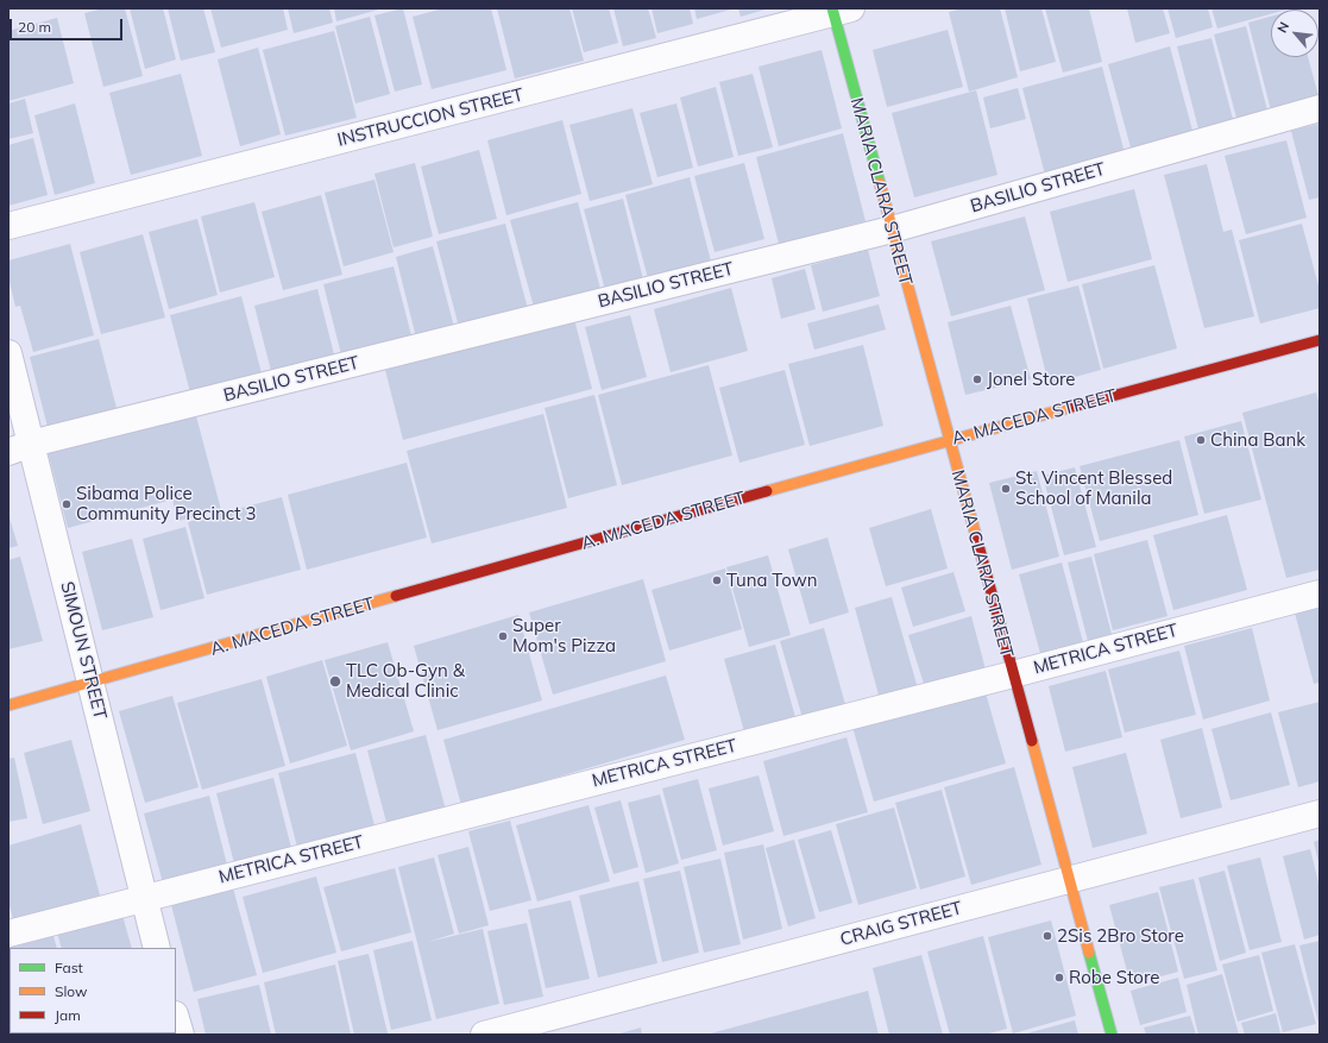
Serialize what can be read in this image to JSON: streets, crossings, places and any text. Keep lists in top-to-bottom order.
{
  "streets": {
    "main road": ["MARIA CLARA STREET", "A. MACEDA STREET"],
    "street": [
      "INSTRUCCION STREET",
      "BASILIO STREET",
      "METRICA STREET",
      "SIMOUN STREET",
      "CRAIG STREET"
    ]
  },
  "crossings": [
    ["INSTRUCCION STREET", "MARIA CLARA STREET"],
    ["BASILIO STREET", "MARIA CLARA STREET"],
    ["BASILIO STREET", "SIMOUN STREET"],
    ["MARIA CLARA STREET", "A. MACEDA STREET"],
    ["MARIA CLARA STREET", "METRICA STREET"],
    ["MARIA CLARA STREET", "CRAIG STREET"],
    ["A. MACEDA STREET", "SIMOUN STREET"],
    ["METRICA STREET", "SIMOUN STREET"]
  ],
  "places": [
    "Jonel Store",
    "China Bank",
    "St. Vincent Blessed School of Manila",
    "Sibama Police Community Precinct 3",
    "Tuna Town",
    "Super Mom's Pizza",
    "TLC Ob-Gyn & Medical Clinic",
    "2Sis 2Bro Store",
    "Robe Store"
  ],
  "legend": ["Fast", "Slow", "Jam"],
  "scale_bar": "20 m",
  "north": "top left"
}
